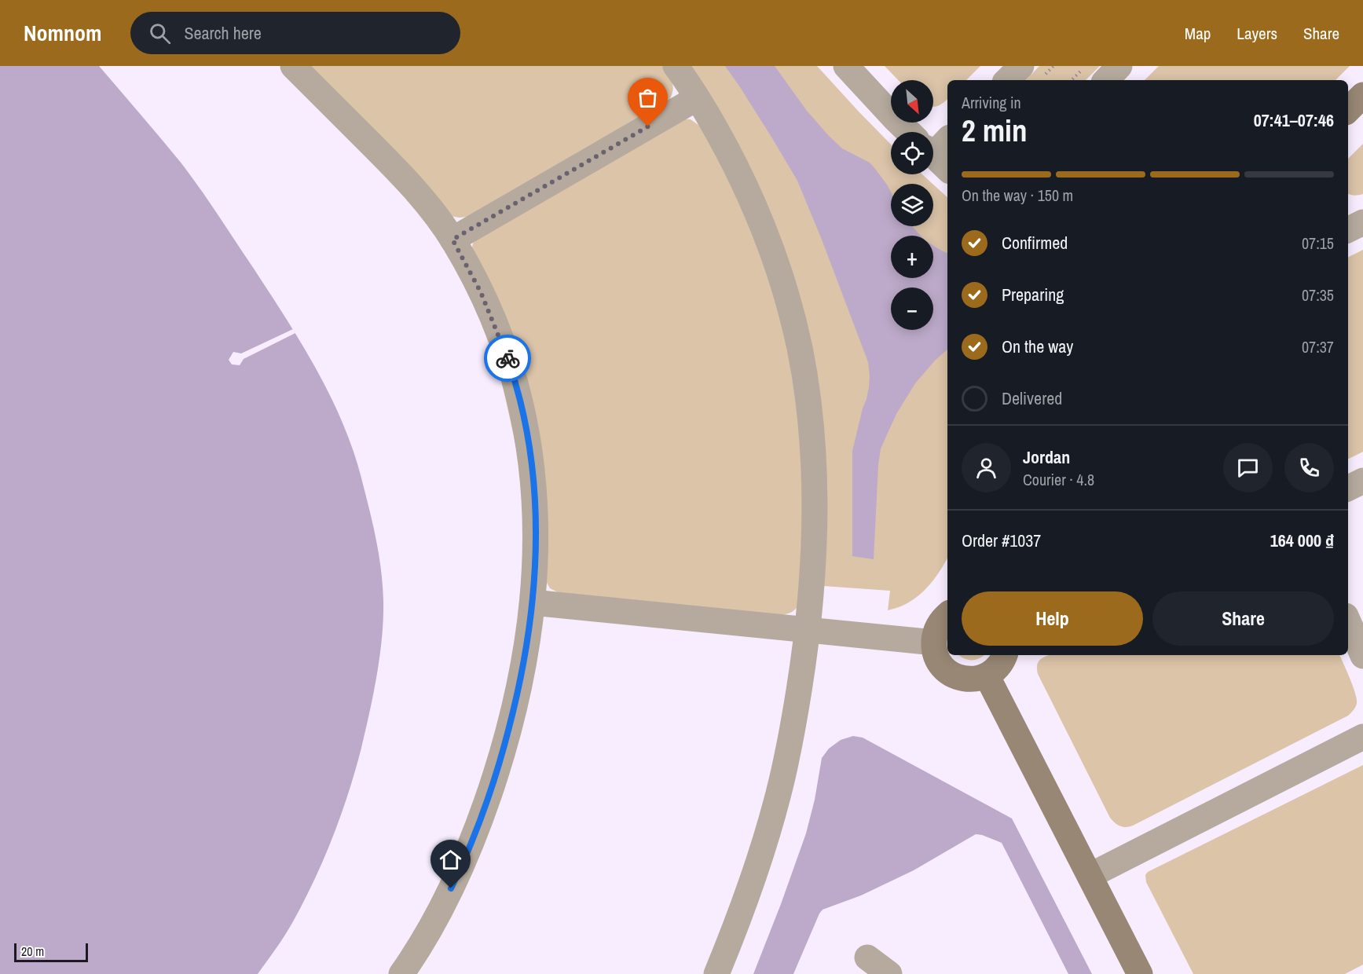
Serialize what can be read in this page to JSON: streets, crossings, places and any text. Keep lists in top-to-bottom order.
{
  "scale_bar": "20 m",
  "north": "bottom right",
  "page": {
    "header": "Nomnom",
    "search": "Search here",
    "nav": ["Map", "Layers", "Share"],
    "map_buttons": ["+", "−"],
    "heading": ["2 min", "Arriving in", "07:41–07:46"],
    "panel": [
      "Jordan",
      "Courier · 4.8",
      "Order #1037",
      "164 000 ₫"
    ],
    "bar": "On the way · 150 m",
    "list": [
      ["Confirmed", "07:15"],
      ["Preparing", "07:35"],
      ["On the way", "07:37"],
      "Delivered"
    ],
    "buttons": ["Help", "Share"],
    "scale": "20 m"
  }
}
